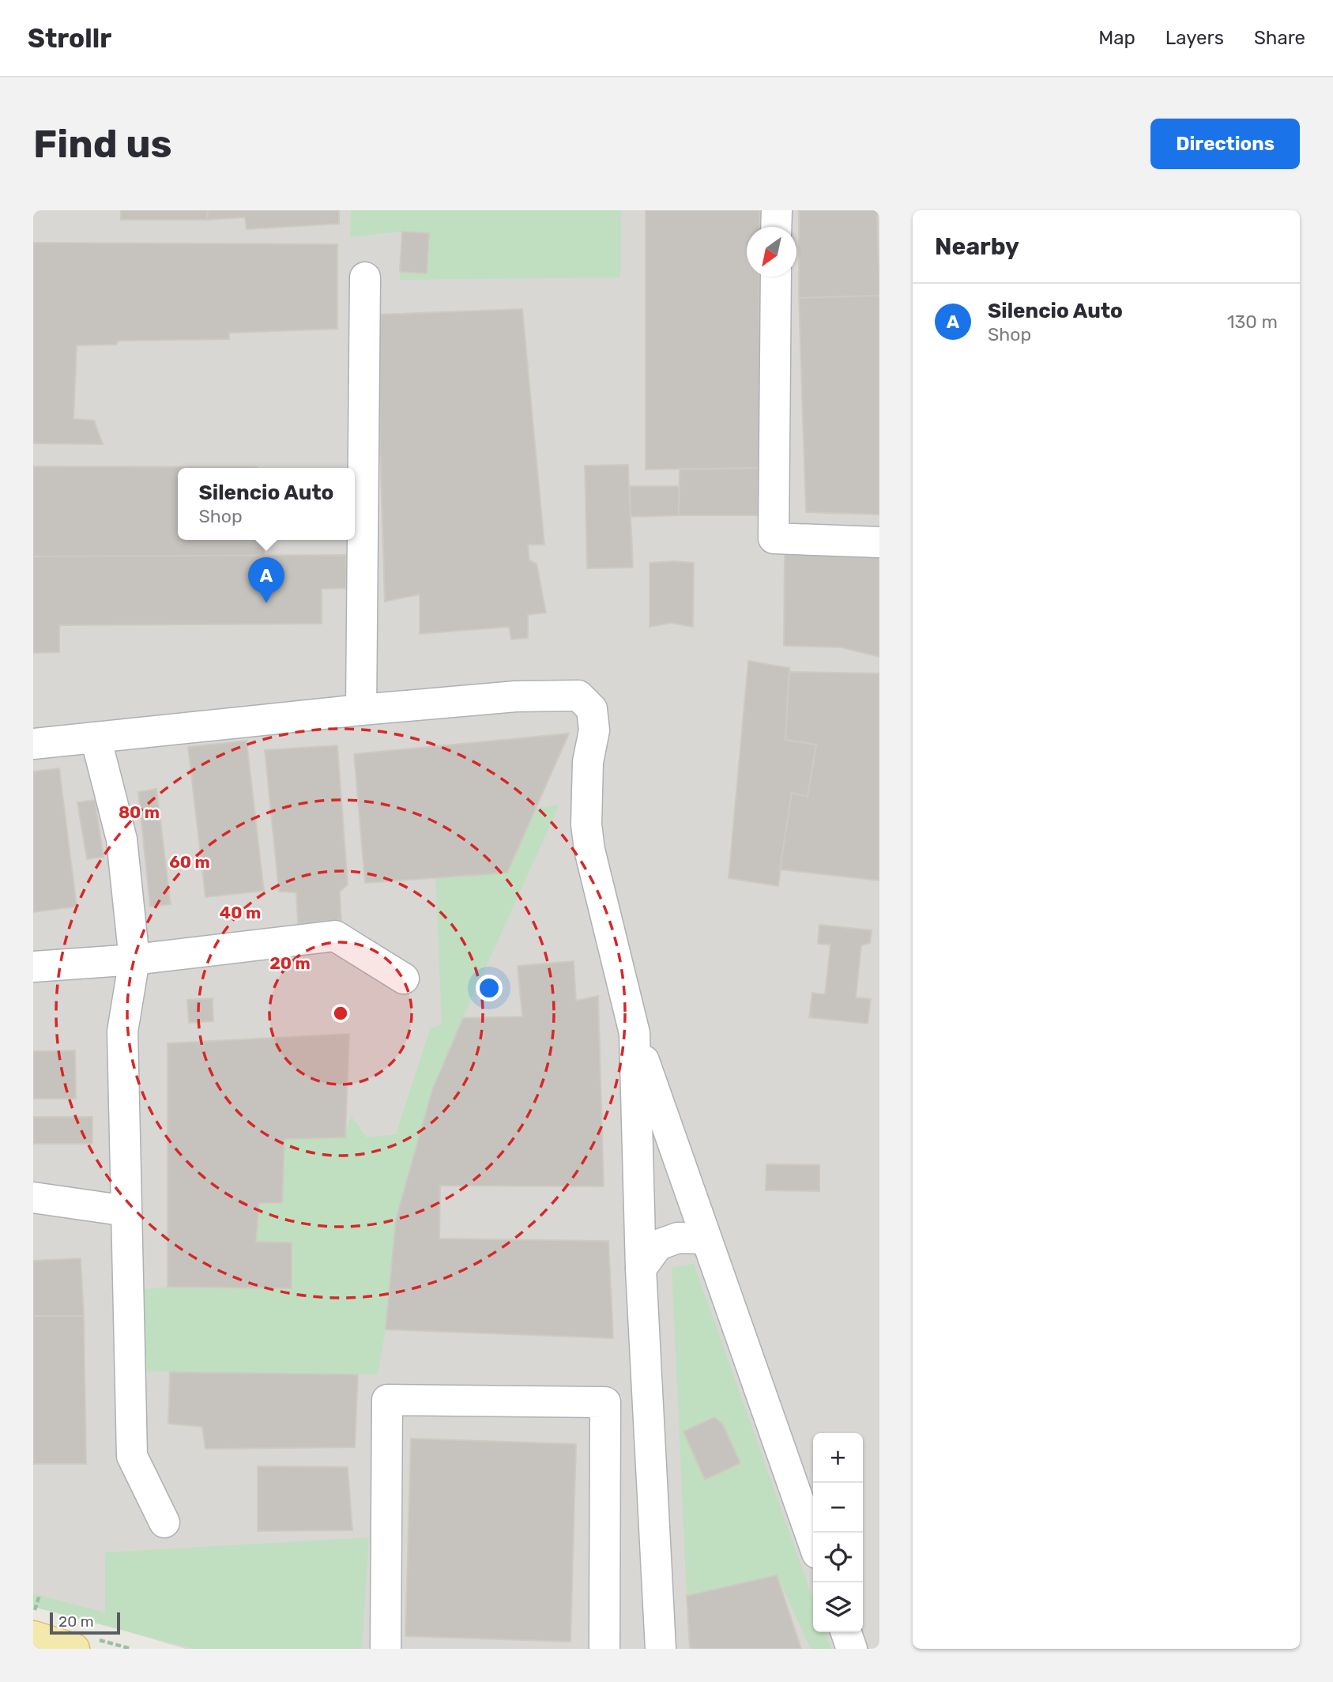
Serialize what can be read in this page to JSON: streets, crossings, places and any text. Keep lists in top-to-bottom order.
{
  "scale_bar": "20 m",
  "north": "bottom left",
  "page": {
    "header": "Strollr",
    "nav": ["Map", "Layers", "Share"],
    "buttons": "Directions",
    "title": "Find us",
    "heading": "Nearby",
    "list": [
      {
        "mark": "A",
        "name": "Silencio Auto",
        "note": "Shop",
        "value": "130 m"
      }
    ],
    "popup": ["Silencio Auto", "Shop"],
    "pins": "A",
    "map_buttons": ["+", "−"],
    "scale": "20 m"
  },
  "rings": [
    "80 m",
    "60 m",
    "40 m",
    "20 m"
  ]
}
